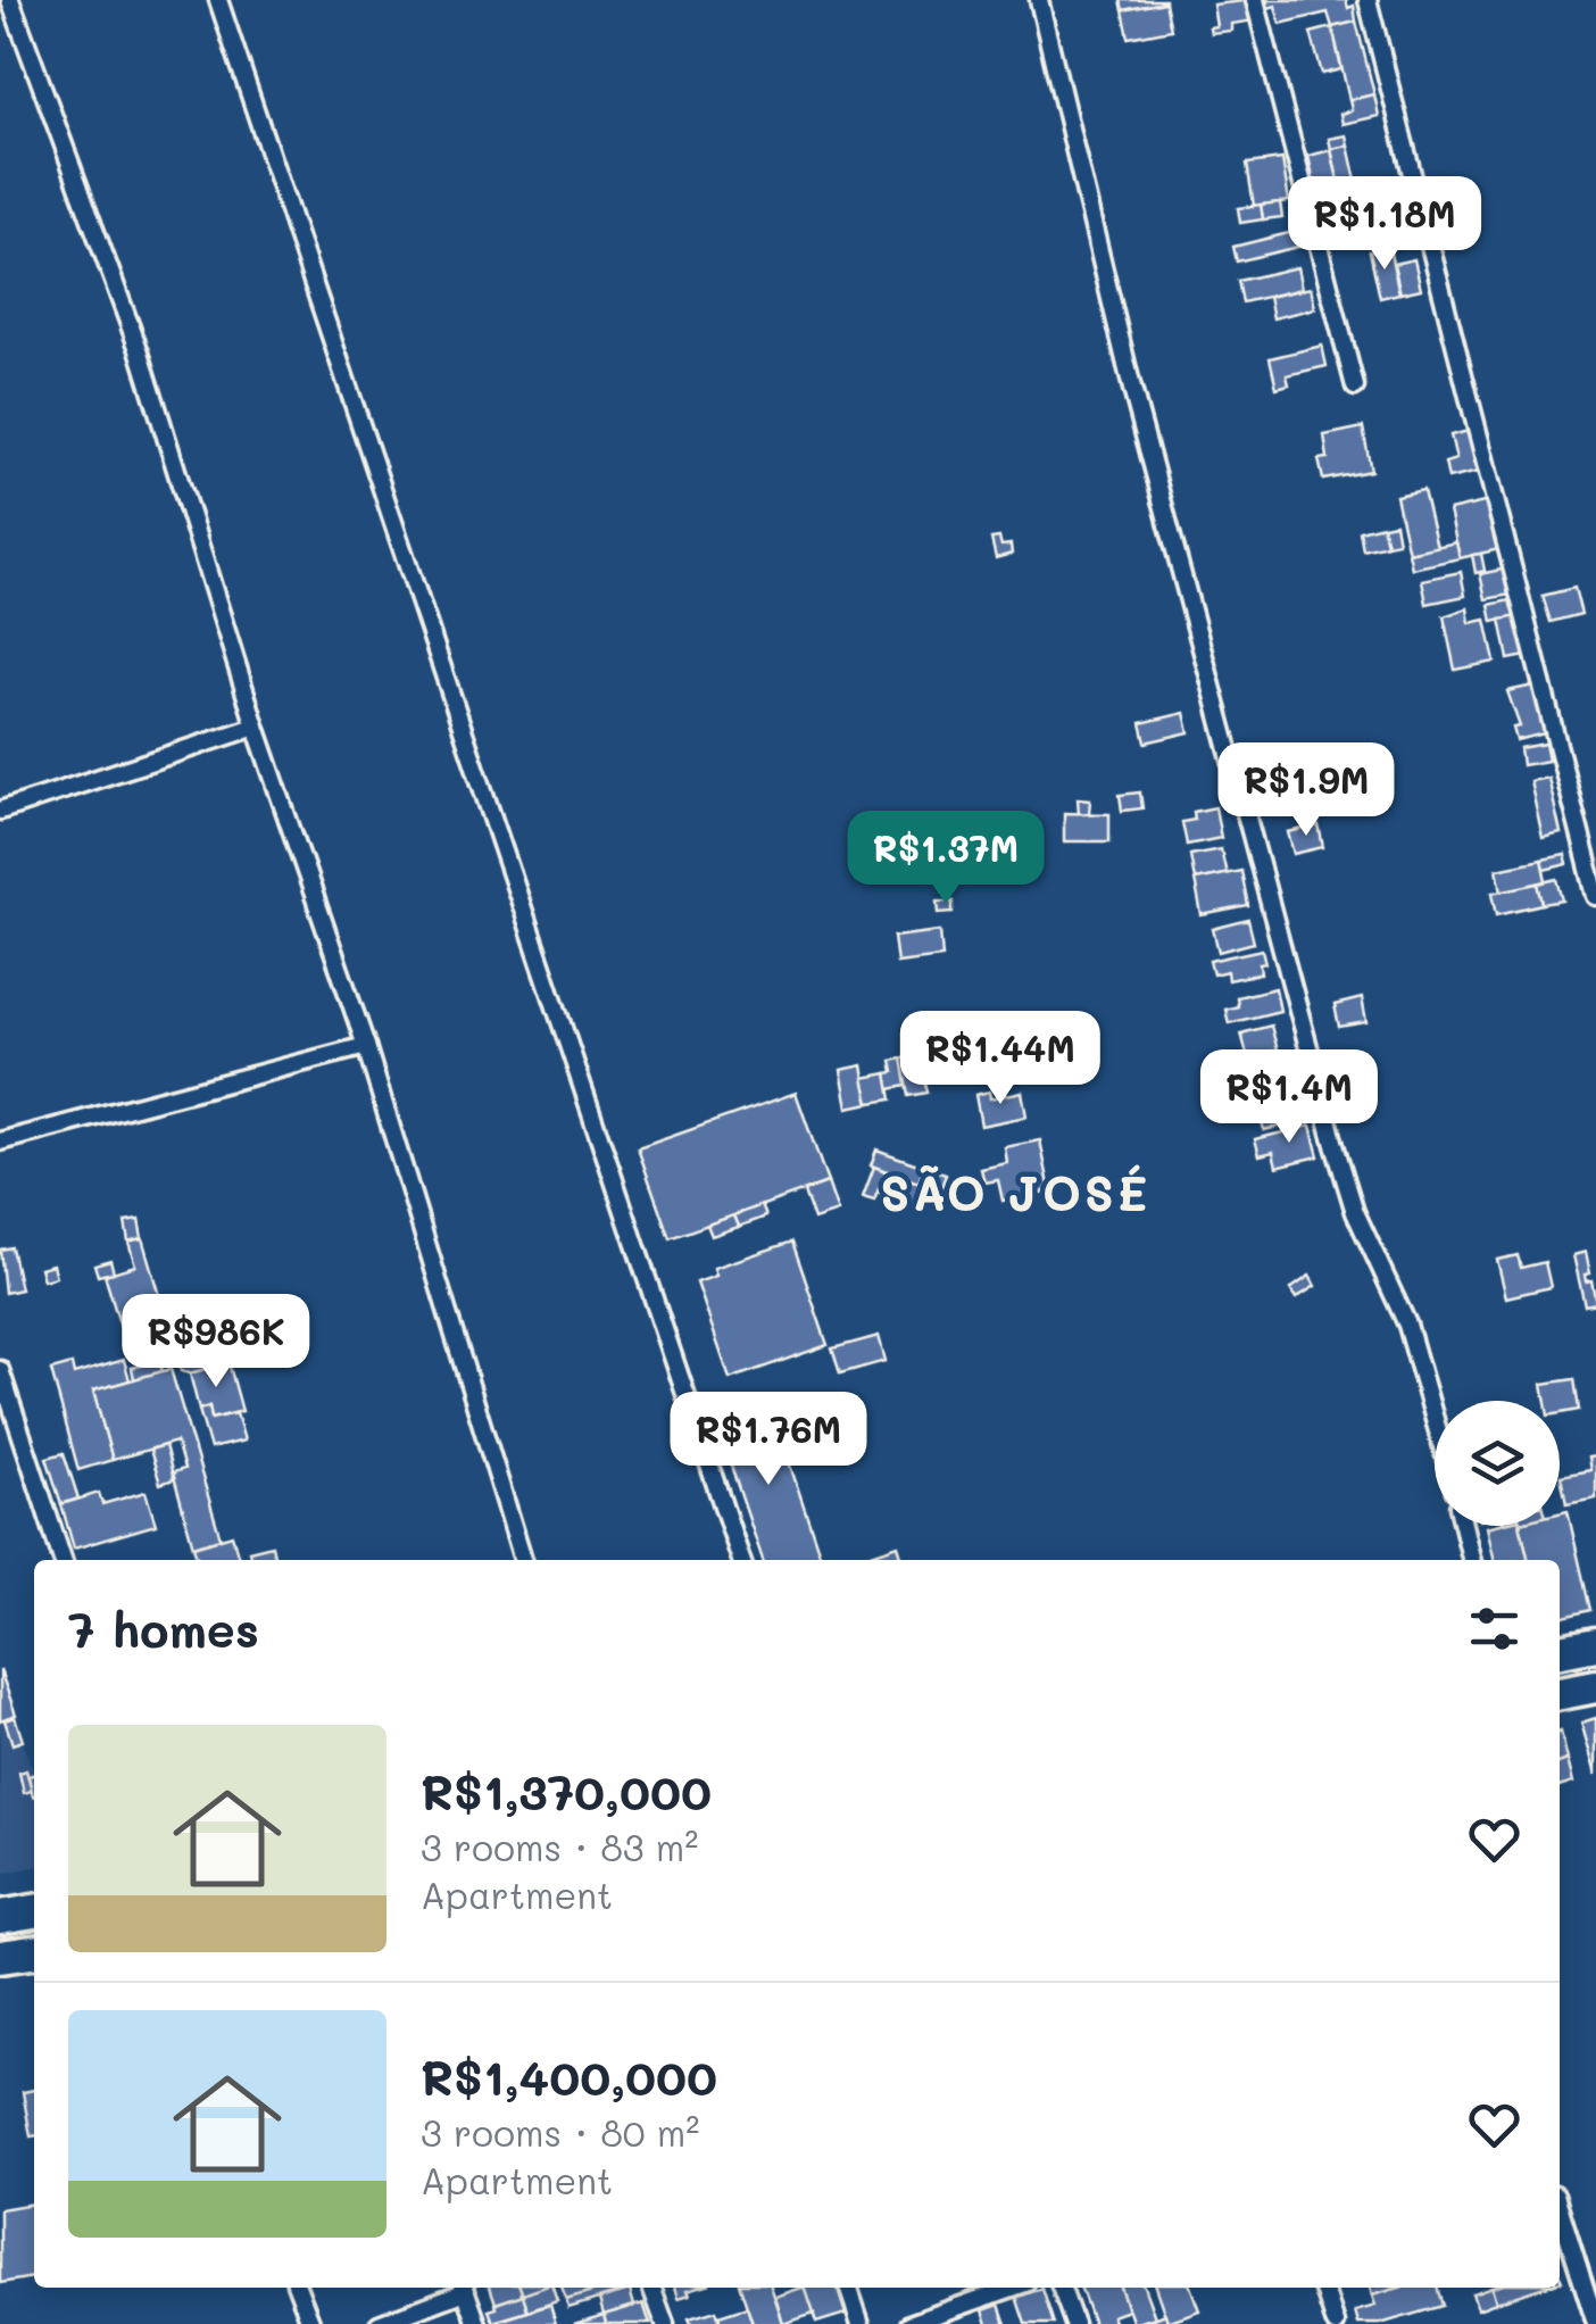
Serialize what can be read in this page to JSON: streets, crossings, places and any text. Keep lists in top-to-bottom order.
{
  "districts": ["SÃO JOSÉ"],
  "page": {
    "price": [
      "R$1.18M",
      "R$1.9M",
      "R$1.37M",
      "R$1.44M",
      "R$1.4M",
      "R$986K",
      "R$1.76M"
    ],
    "heading": "7 homes",
    "list": [
      {
        "name": "R$1,370,000",
        "note": "3 rooms · 83 m² · Apartment"
      },
      {
        "name": "R$1,400,000",
        "note": "3 rooms · 80 m² · Apartment"
      }
    ]
  }
}
